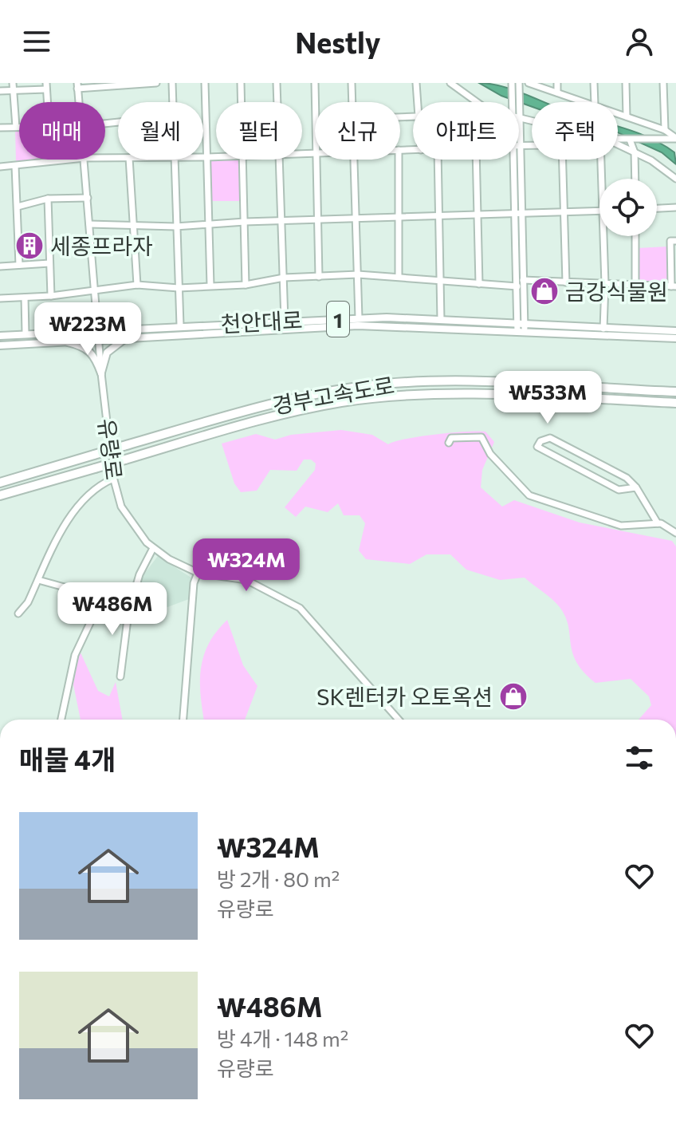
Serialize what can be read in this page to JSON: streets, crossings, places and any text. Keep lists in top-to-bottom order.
{
  "streets": {
    "highway": ["경부고속도로"],
    "main road": ["1", "천안대로"],
    "street": ["유량로"]
  },
  "crossings": [
    ["천안대로", "유량로"]
  ],
  "places": {
    "building": ["세종프라자"],
    "shop": ["금강식물원", "SK렌터카 오토옥션"]
  },
  "page": {
    "header": "Nestly",
    "chip": [
      "매매",
      "월세",
      "필터",
      "신규",
      "아파트",
      "주택"
    ],
    "price": [
      "₩223M",
      "₩533M",
      "₩324M",
      "₩486M"
    ],
    "heading": "매물 4개",
    "list": [
      {
        "name": "₩324M",
        "note": "방 2개 · 80 m² · 유량로"
      },
      {
        "name": "₩486M",
        "note": "방 4개 · 148 m² · 유량로"
      }
    ]
  }
}
